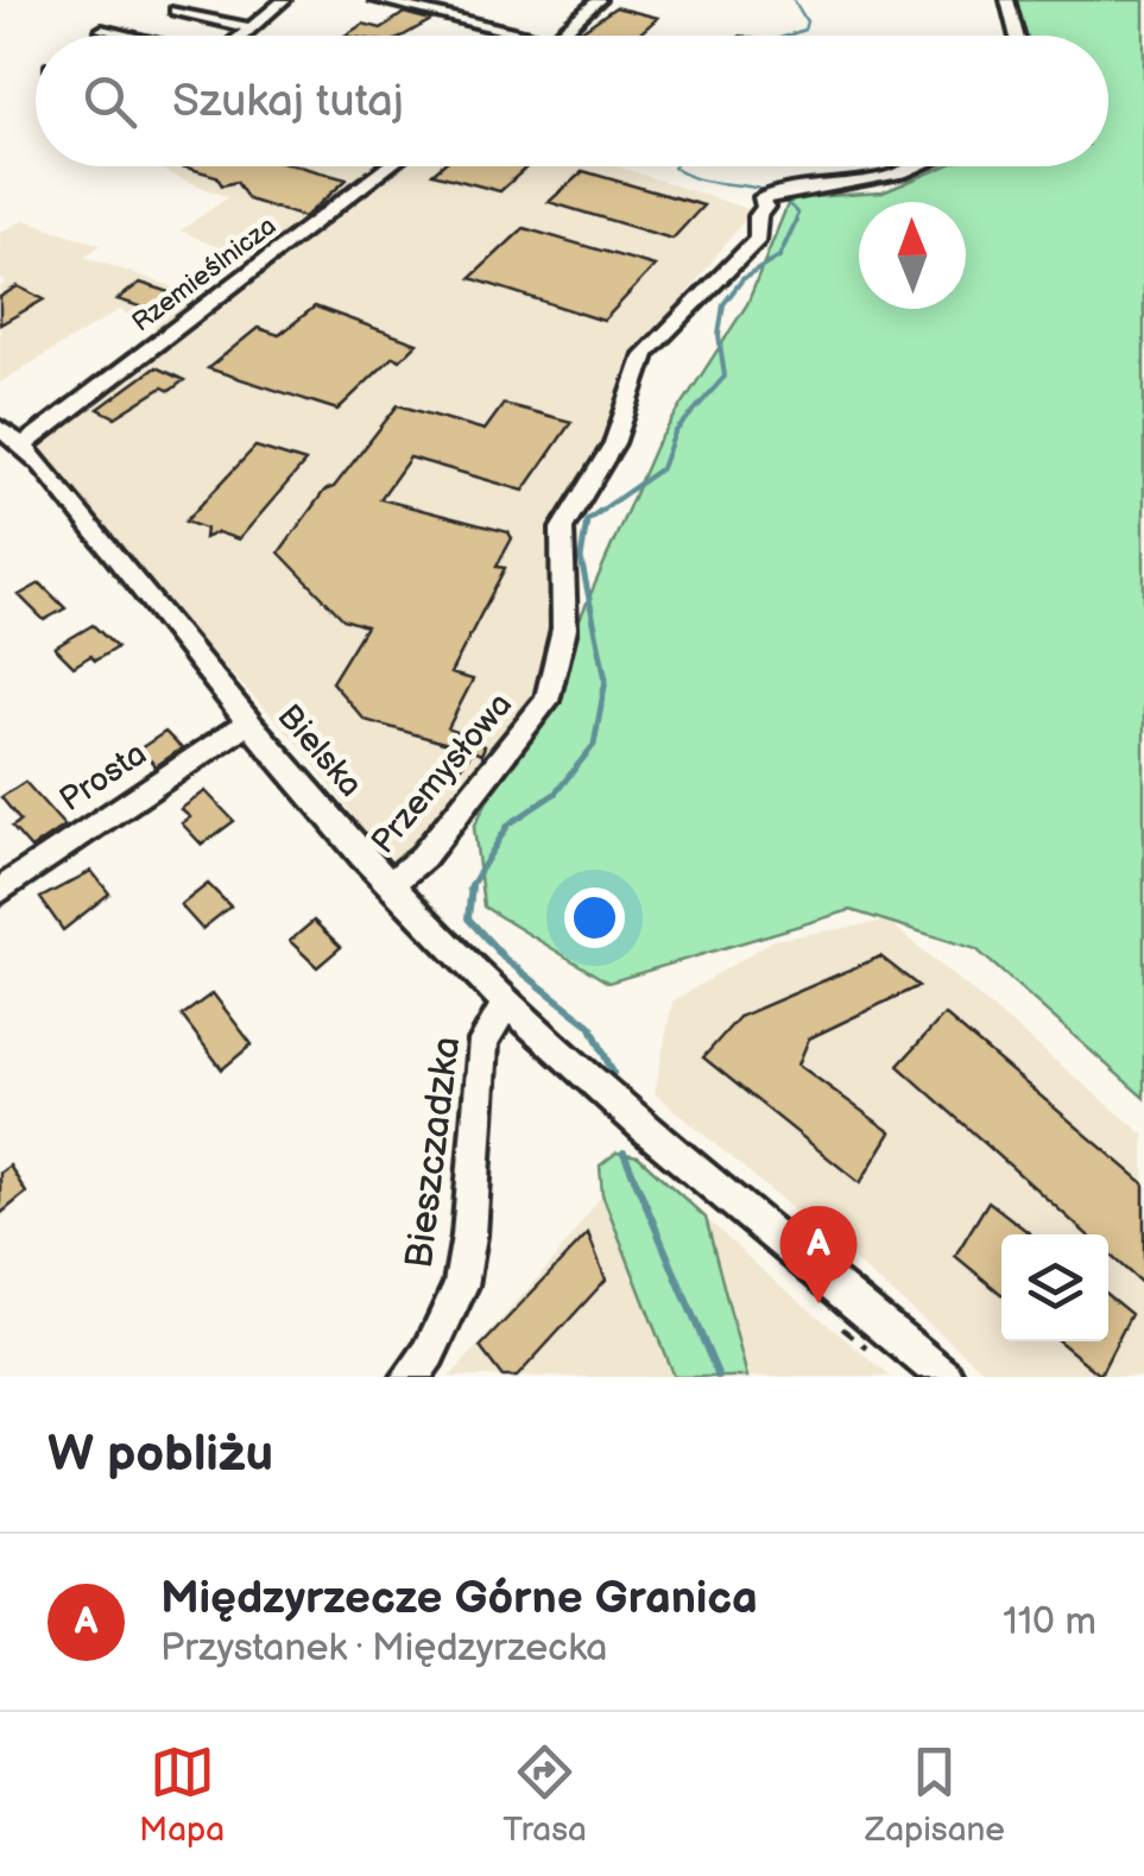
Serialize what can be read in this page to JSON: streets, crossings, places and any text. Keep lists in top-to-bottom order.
{
  "streets": {
    "street": [
      "Rzemieślnicza",
      "Bielska",
      "Przemysłowa",
      "Prosta",
      "Bieszczadzka"
    ]
  },
  "crossings": [
    ["Rzemieślnicza", "Bielska"],
    ["Bielska", "Przemysłowa"],
    ["Bielska", "Prosta"],
    ["Bielska", "Bieszczadzka"]
  ],
  "north": "top",
  "page": {
    "search": "Szukaj tutaj",
    "pins": "A",
    "heading": "W pobliżu",
    "list": [
      {
        "mark": "A",
        "name": "Międzyrzecze Górne Granica",
        "note": "Przystanek · Międzyrzecka",
        "value": "110 m"
      }
    ],
    "nav": ["Mapa", "Trasa", "Zapisane"]
  }
}
